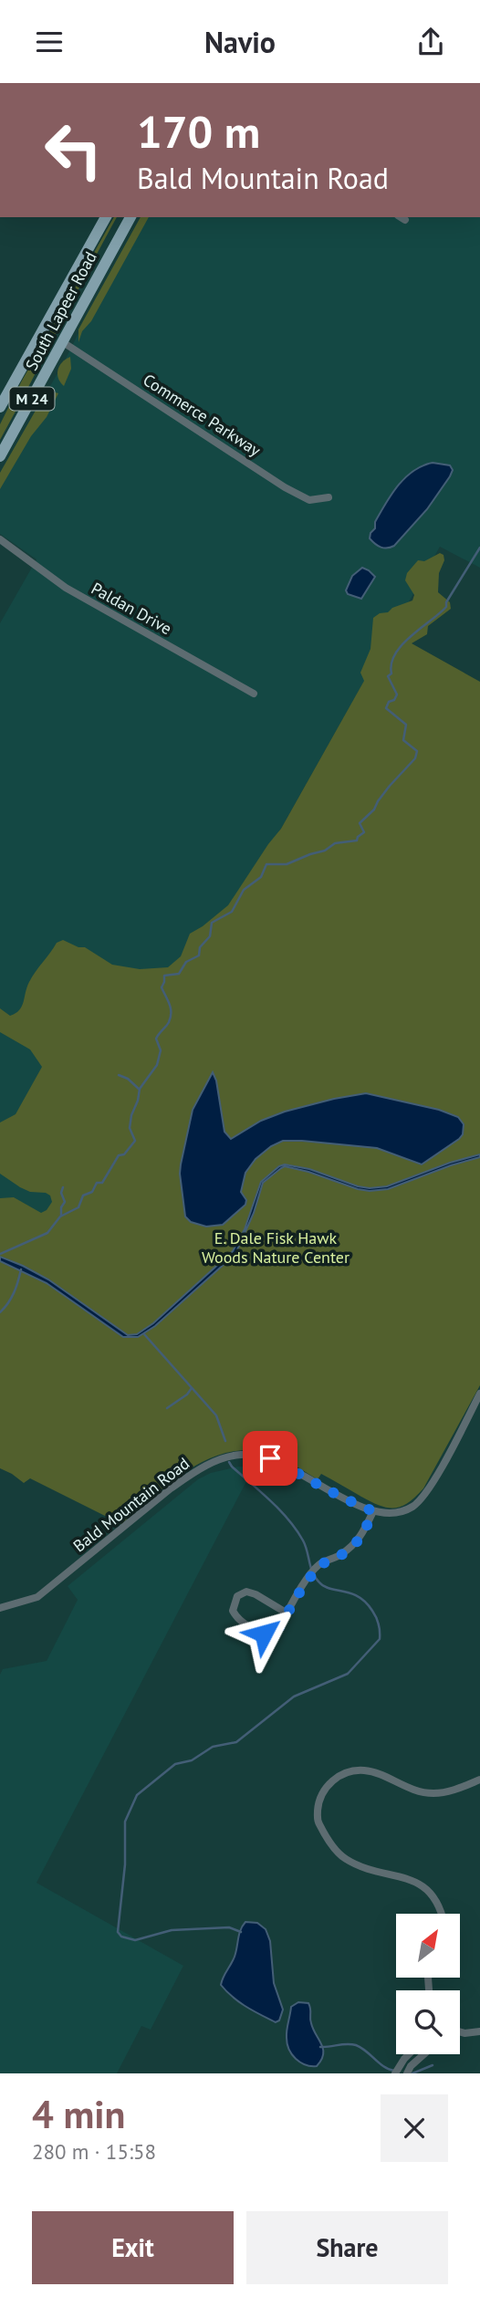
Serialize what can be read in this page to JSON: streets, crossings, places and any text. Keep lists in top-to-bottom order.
{
  "streets": {
    "main road": ["South Lapeer Road", "M 24"],
    "street": ["Commerce Parkway", "Paldan Drive", "Bald Mountain Road"]
  },
  "crossings": [
    ["South Lapeer Road", "Commerce Parkway"]
  ],
  "parks": ["E. Dale Fisk Hawk Woods Nature Center"],
  "north": "top right",
  "page": {
    "header": "Navio",
    "turn": ["170 m", "Bald Mountain Road"],
    "heading": ["4 min", "280 m · 15:58"],
    "buttons": ["Exit", "Share"]
  }
}
